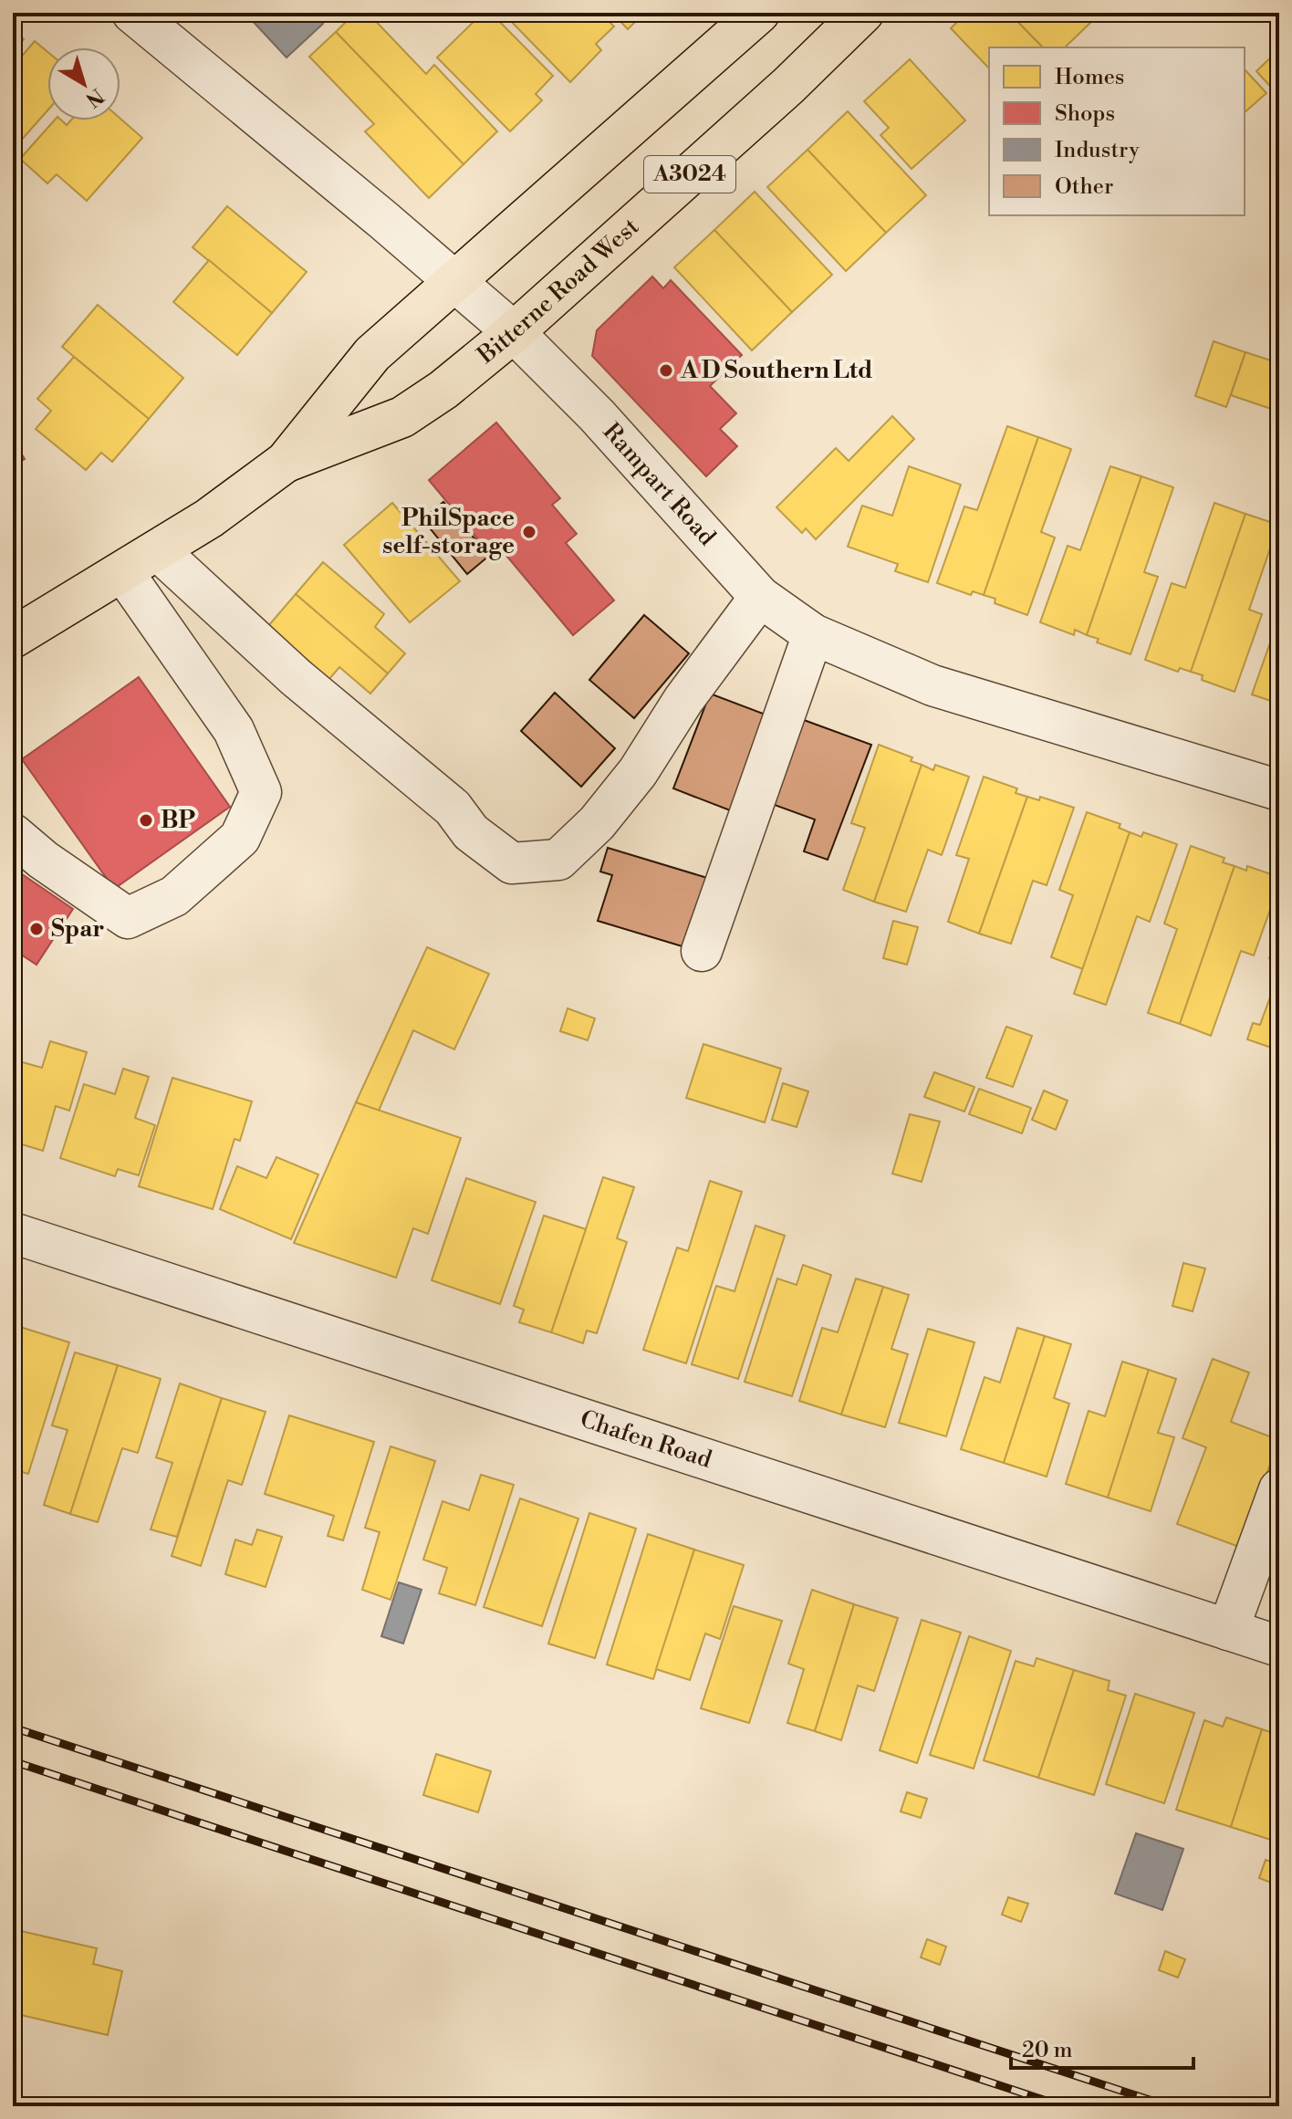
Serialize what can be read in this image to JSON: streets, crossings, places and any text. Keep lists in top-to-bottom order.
{
  "streets": {
    "main road": ["A3024", "Bitterne Road West"],
    "street": ["Rampart Road", "Chafen Road"]
  },
  "crossings": [
    ["Bitterne Road West", "Rampart Road"]
  ],
  "places": [
    "A D Southern Ltd",
    "PhilSpace self-storage",
    "BP",
    "Spar"
  ],
  "legend": [
    "Homes",
    "Shops",
    "Industry",
    "Other"
  ],
  "scale_bar": "20 m",
  "north": "bottom right"
}
